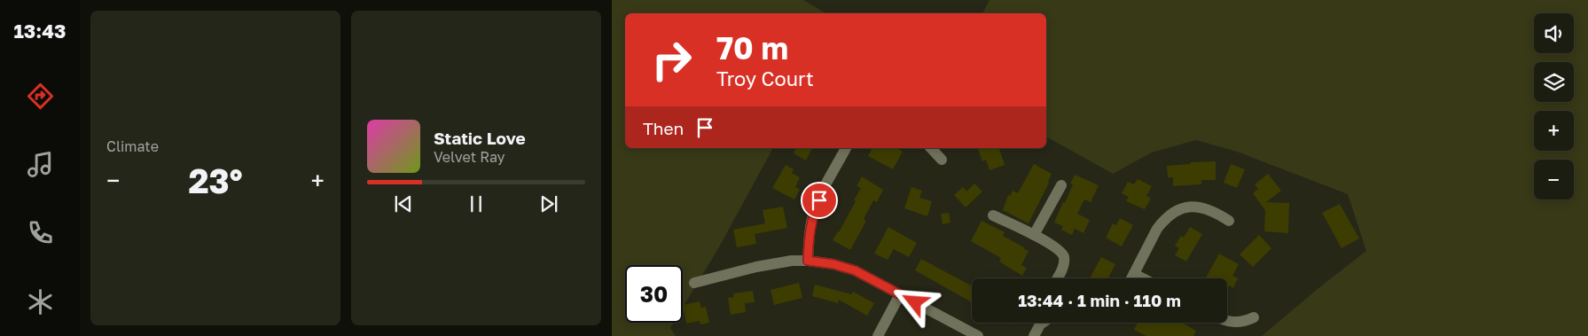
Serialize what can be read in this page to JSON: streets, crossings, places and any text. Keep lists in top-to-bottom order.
{
  "page": {
    "tabs": "13:43",
    "tile": "Climate",
    "map_buttons": ["+", "−"],
    "turn": ["70 m", "Troy Court"],
    "then": "Then",
    "song": ["Static Love", "Velvet Ray"],
    "heat": ["−", "23°", "+"],
    "limit": "30",
    "trip": "13:44 · 1 min · 110 m"
  }
}
